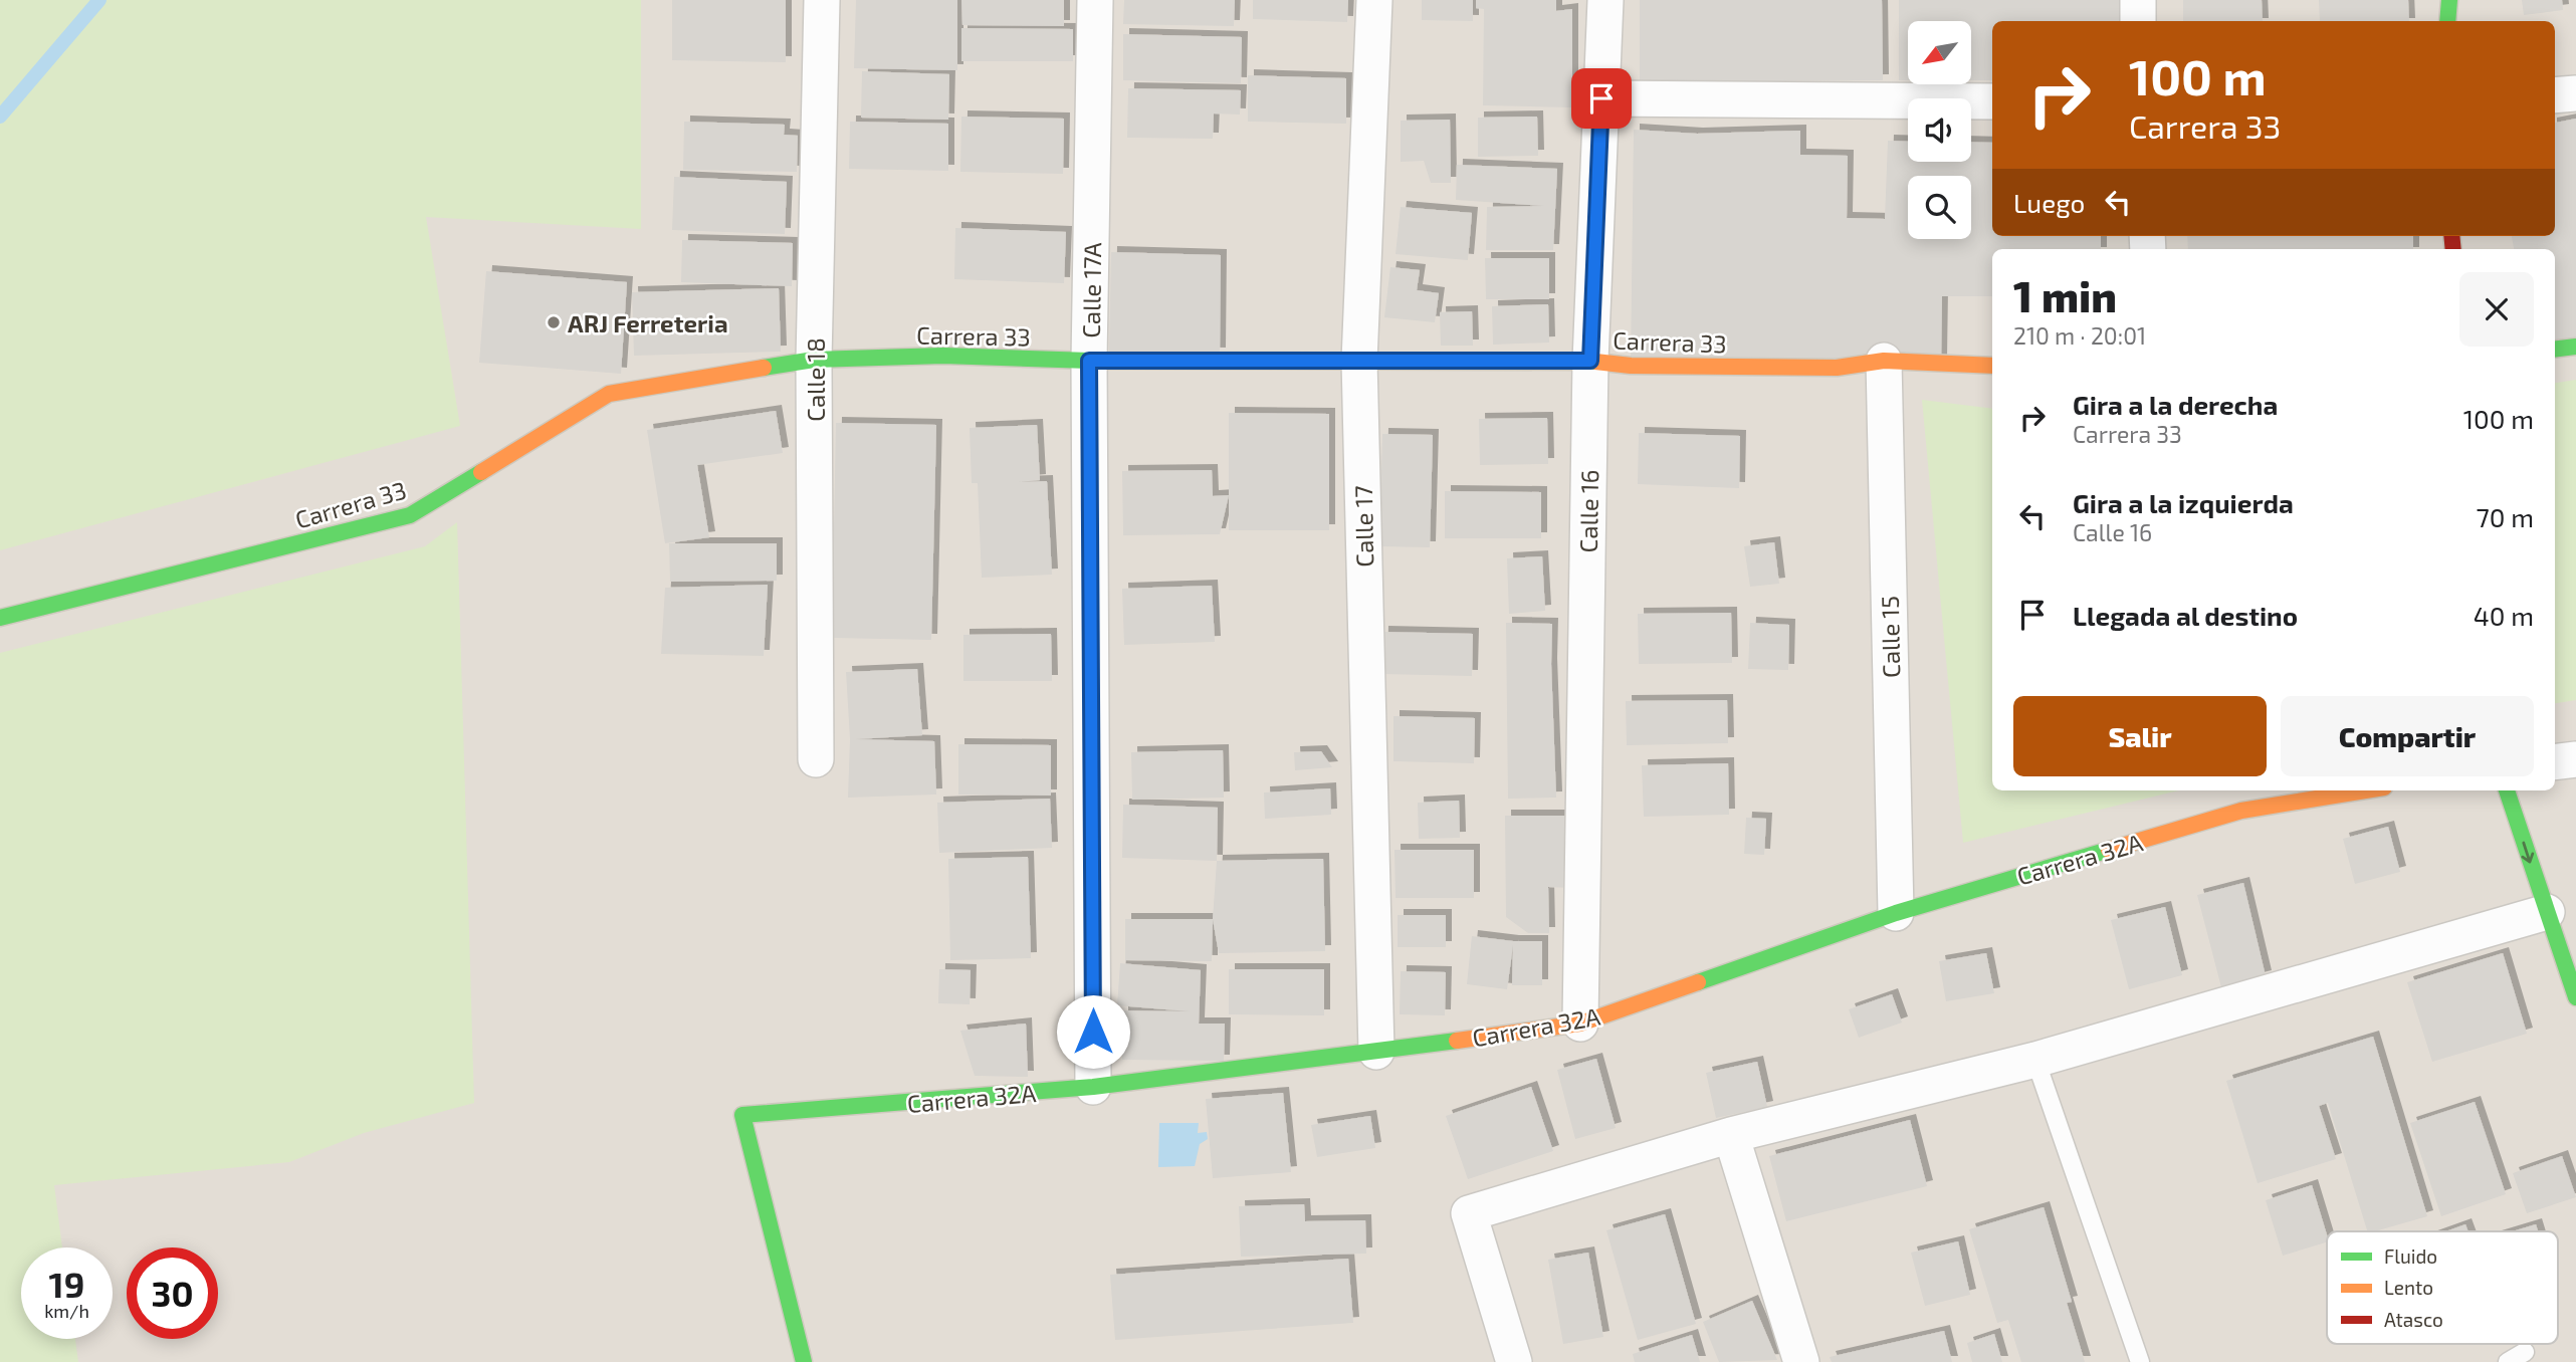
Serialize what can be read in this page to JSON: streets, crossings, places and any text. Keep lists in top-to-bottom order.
{
  "streets": {
    "street": [
      "Calle 17A",
      "Carrera 33",
      "Calle 18",
      "Calle 16",
      "Calle 17",
      "Calle 15",
      "Carrera 32A"
    ]
  },
  "crossings": [
    ["Calle 17A", "Carrera 33"],
    ["Calle 17A", "Carrera 32A"],
    ["Carrera 33", "Calle 18"],
    ["Carrera 33", "Calle 16"],
    ["Carrera 33", "Calle 17"],
    ["Carrera 33", "Calle 15"],
    ["Calle 16", "Carrera 32A"],
    ["Calle 17", "Carrera 32A"],
    ["Calle 15", "Carrera 32A"]
  ],
  "places": ["ARJ Ferreteria"],
  "legend": ["Fluido", "Lento", "Atasco"],
  "north": "bottom left",
  "page": {
    "turn": ["100 m", "Carrera 33"],
    "then": "Luego",
    "heading": ["1 min", "210 m · 20:01"],
    "list": [
      {
        "name": "Gira a la derecha",
        "note": "Carrera 33",
        "value": "100 m"
      },
      {
        "name": "Gira a la izquierda",
        "note": "Calle 16",
        "value": "70 m"
      },
      {
        "name": "Llegada al destino",
        "value": "40 m"
      }
    ],
    "buttons": ["Salir", "Compartir"],
    "speed": "19 km/h",
    "limit": "30"
  }
}
